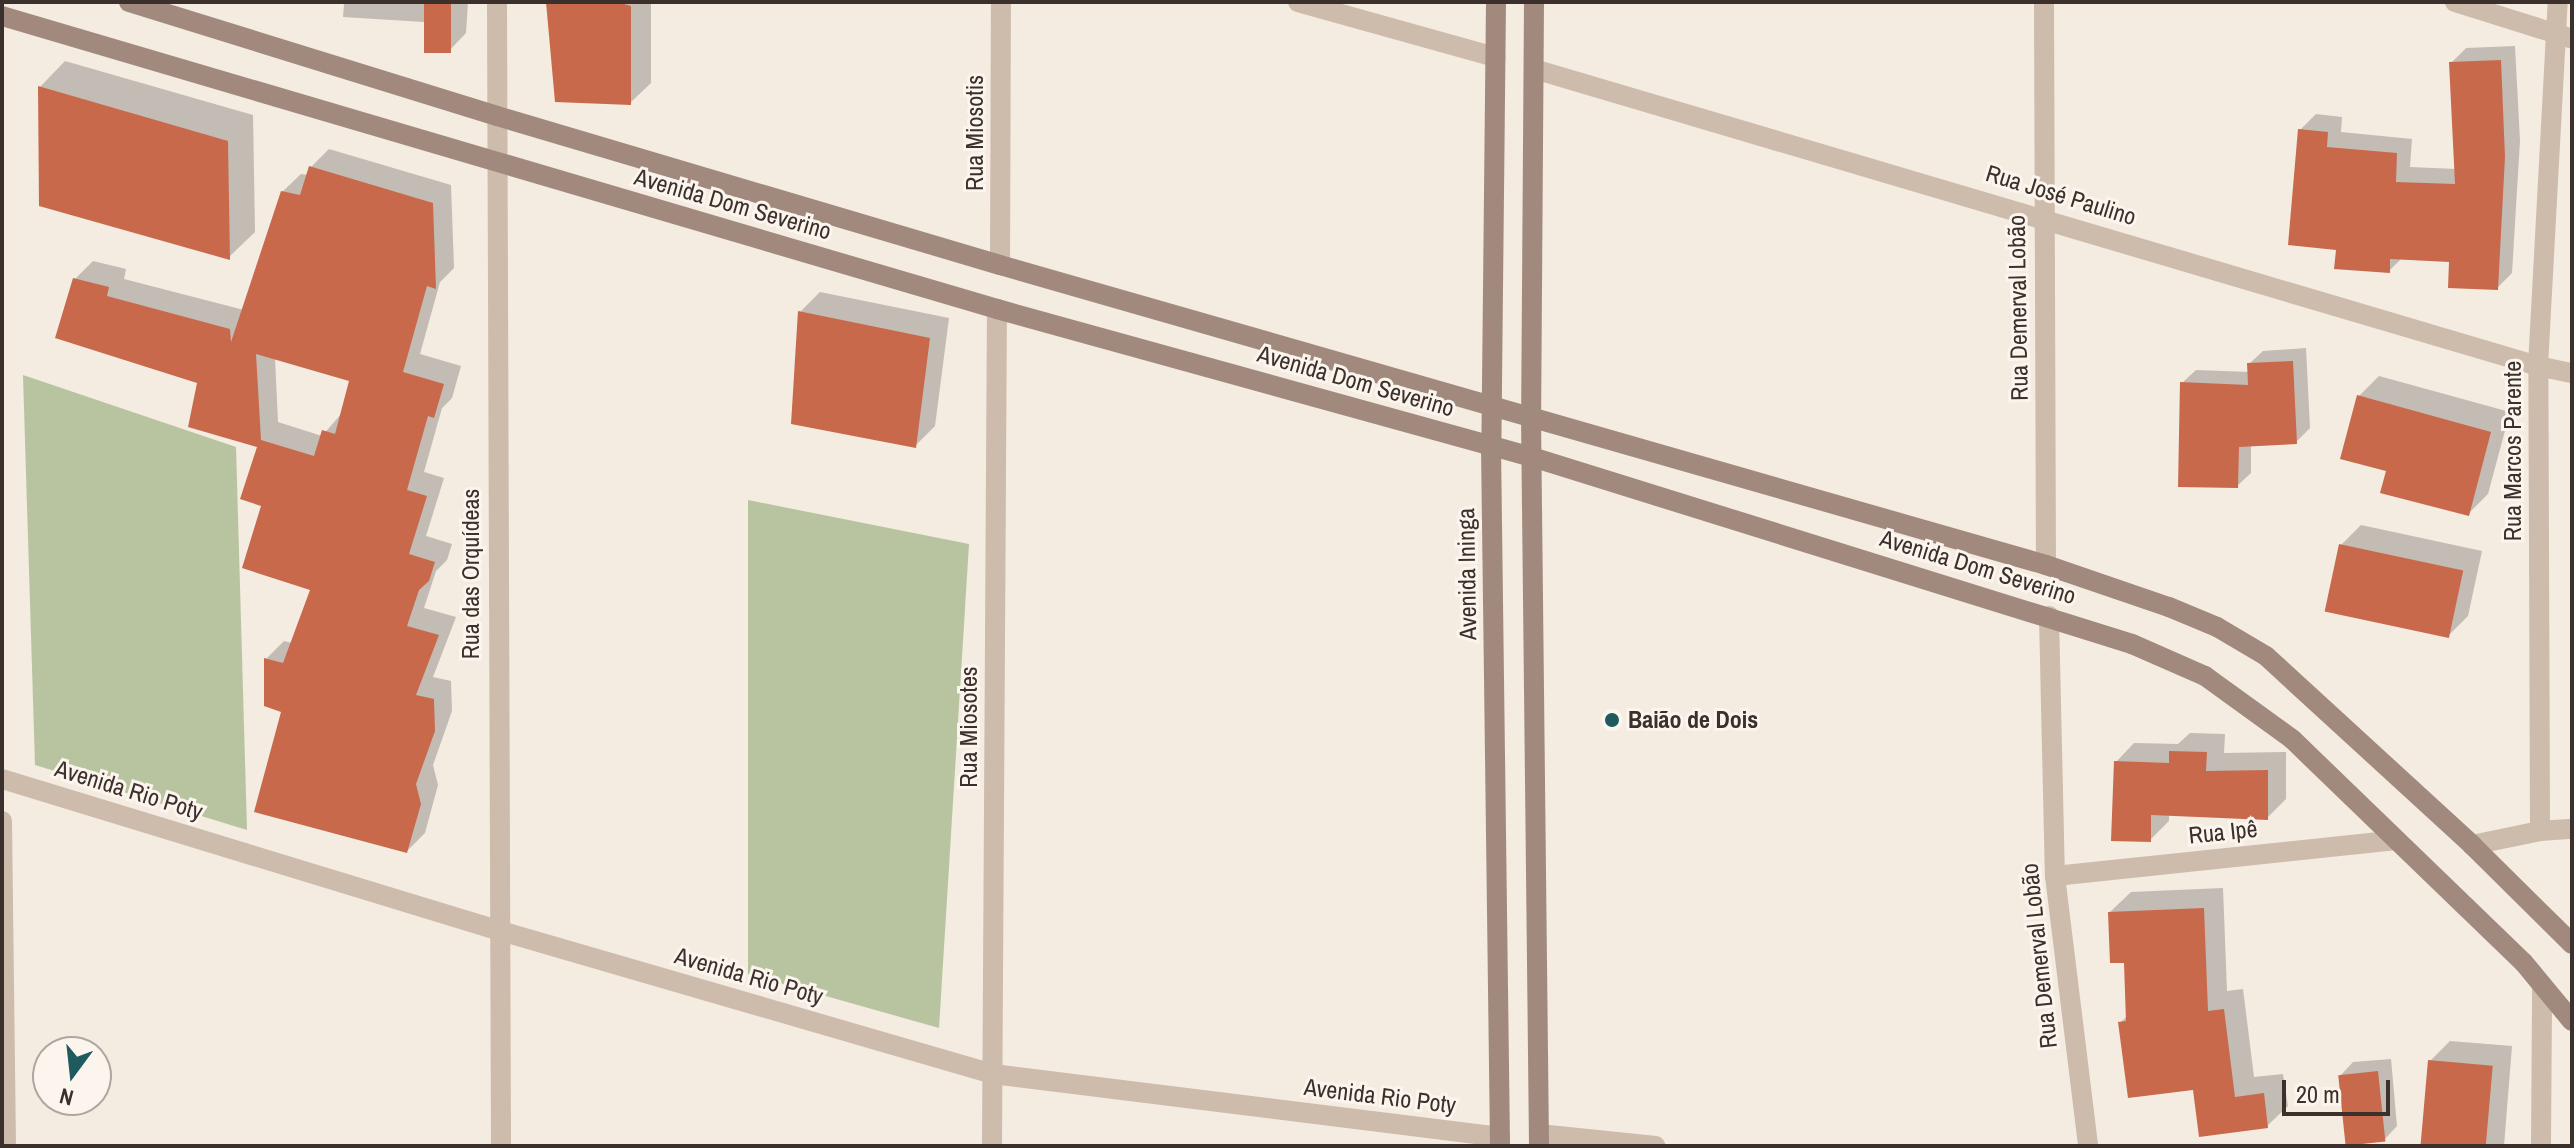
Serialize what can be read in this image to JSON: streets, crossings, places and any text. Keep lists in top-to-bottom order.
{
  "streets": {
    "main road": ["Avenida Dom Severino", "Avenida Ininga"],
    "street": [
      "Rua Miosotis",
      "Rua José Paulino",
      "Rua Demerval Lobão",
      "Rua Marcos Parente",
      "Rua das Orquídeas",
      "Rua Miosotes",
      "Avenida Rio Poty",
      "Rua Ipê"
    ]
  },
  "crossings": [
    ["Rua Miosotis", "Avenida Dom Severino"],
    ["Rua José Paulino", "Rua Demerval Lobão"],
    ["Rua José Paulino", "Rua Marcos Parente"],
    ["Avenida Dom Severino", "Rua Demerval Lobão"],
    ["Avenida Dom Severino", "Rua das Orquídeas"],
    ["Avenida Dom Severino", "Avenida Ininga"],
    ["Avenida Dom Severino", "Rua Miosotes"],
    ["Avenida Dom Severino", "Rua Ipê"],
    ["Rua Demerval Lobão", "Rua Ipê"],
    ["Rua das Orquídeas", "Avenida Rio Poty"],
    ["Avenida Ininga", "Avenida Rio Poty"],
    ["Rua Miosotes", "Avenida Rio Poty"]
  ],
  "places": ["Baião de Dois"],
  "scale_bar": "20 m",
  "north": "bottom"
}
